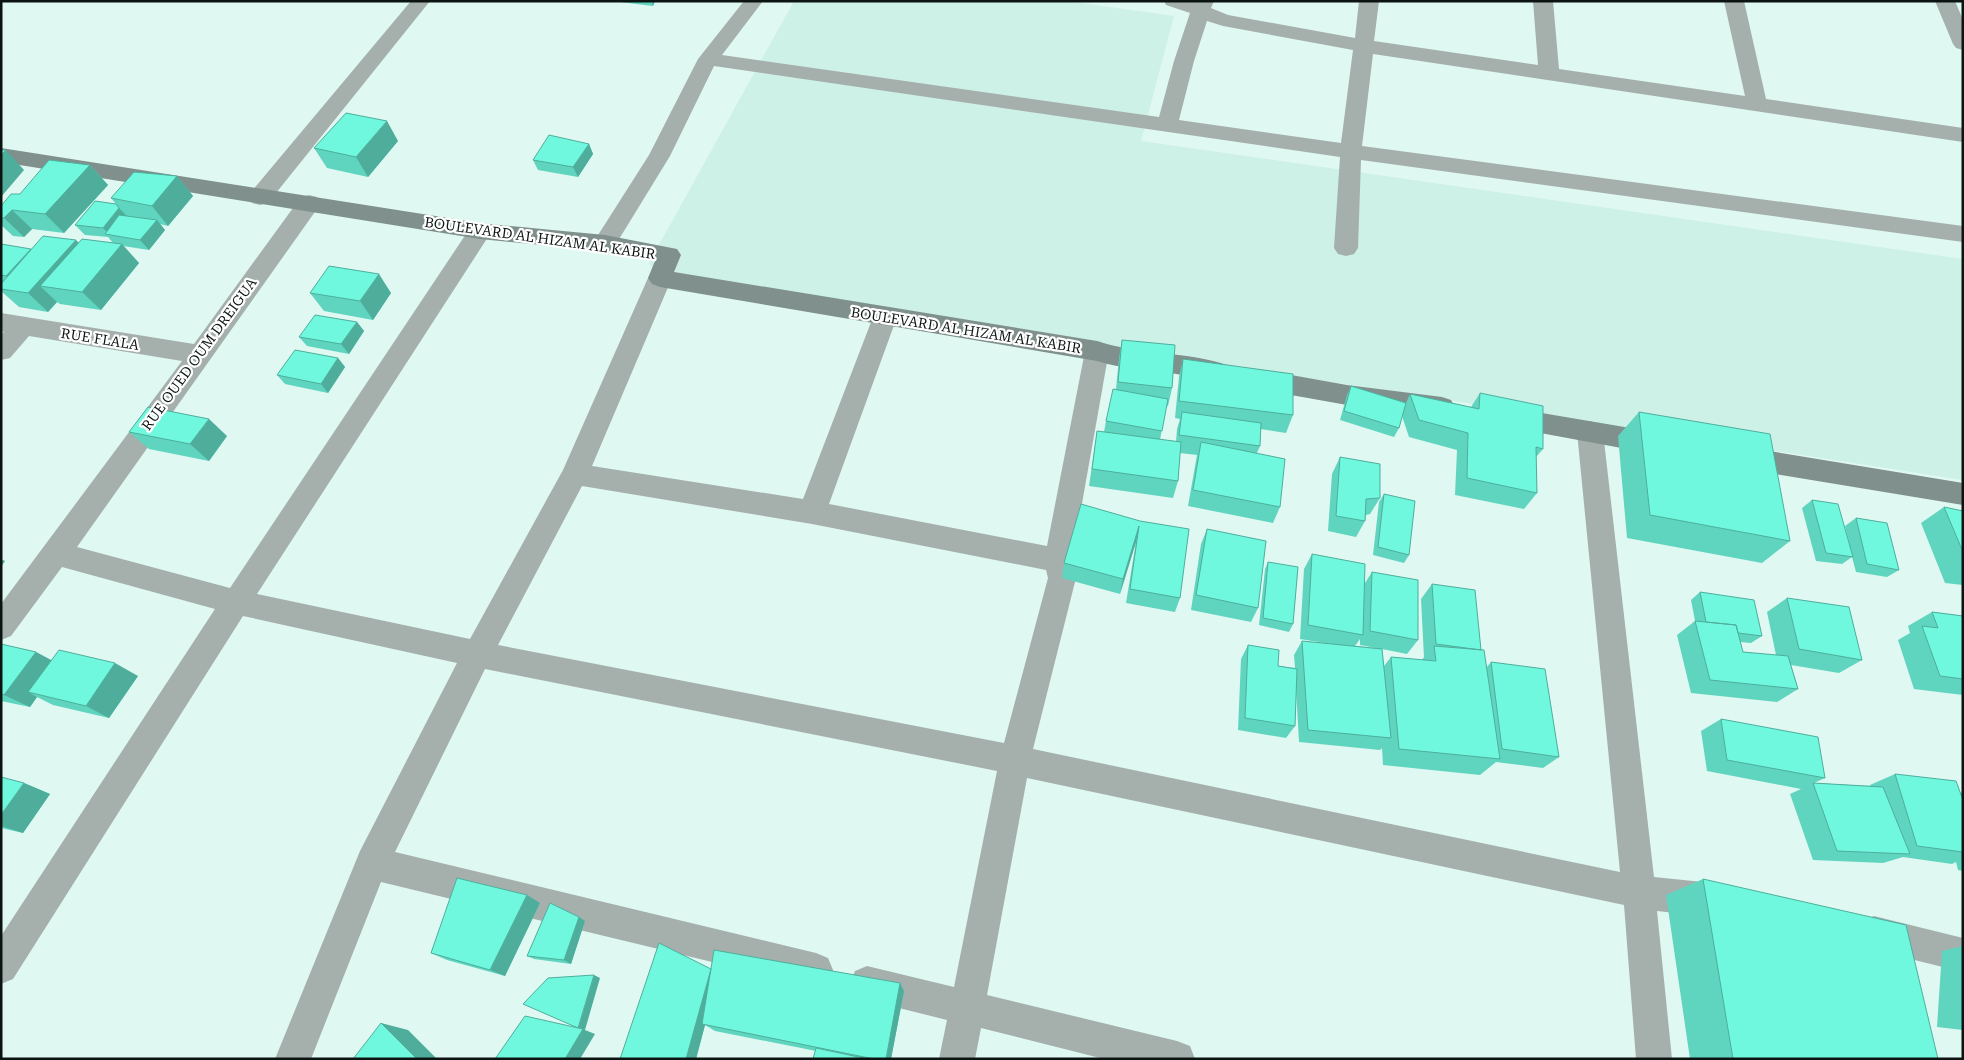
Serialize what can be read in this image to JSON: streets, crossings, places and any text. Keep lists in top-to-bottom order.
{
  "streets": {
    "street": ["BOULEVARD AL HIZAM AL KABIR", "RUE FLALA", "RUE OUED OUM DREIGUA"]
  },
  "crossings": [
    ["BOULEVARD AL HIZAM AL KABIR", "RUE OUED OUM DREIGUA"],
    ["RUE FLALA", "RUE OUED OUM DREIGUA"]
  ]
}
